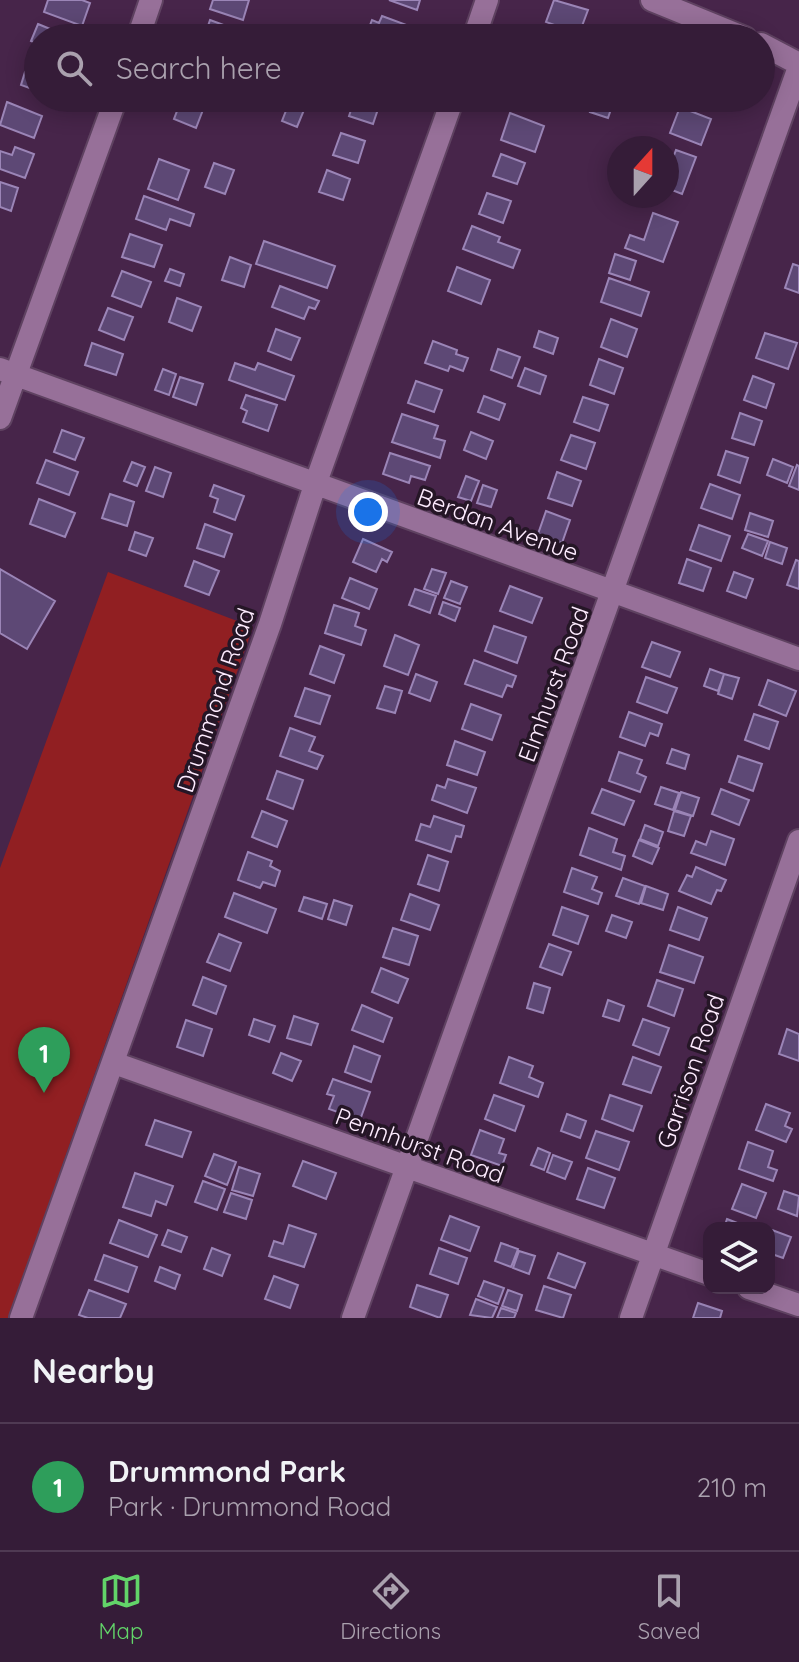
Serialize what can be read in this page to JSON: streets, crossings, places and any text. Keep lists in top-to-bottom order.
{
  "streets": {
    "street": [
      "Berdan Avenue",
      "Elmhurst Road",
      "Drummond Road",
      "Garrison Road",
      "Pennhurst Road"
    ]
  },
  "crossings": [
    ["Berdan Avenue", "Elmhurst Road"],
    ["Berdan Avenue", "Drummond Road"],
    ["Elmhurst Road", "Pennhurst Road"],
    ["Drummond Road", "Pennhurst Road"],
    ["Garrison Road", "Pennhurst Road"]
  ],
  "north": "top",
  "page": {
    "search": "Search here",
    "pins": "1",
    "heading": "Nearby",
    "list": [
      {
        "mark": "1",
        "name": "Drummond Park",
        "note": "Park · Drummond Road",
        "value": "210 m"
      }
    ],
    "nav": ["Map", "Directions", "Saved"]
  }
}
